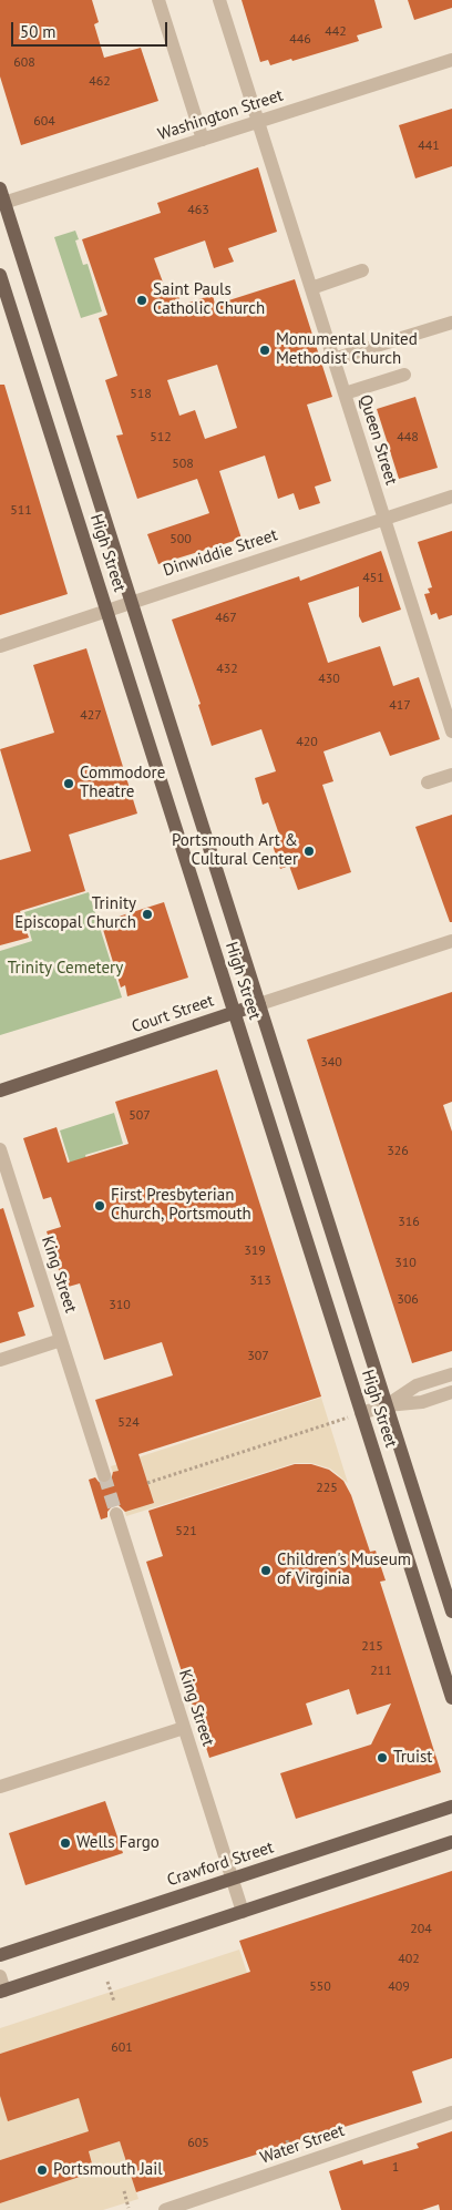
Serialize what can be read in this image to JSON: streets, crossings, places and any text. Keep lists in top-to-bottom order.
{
  "streets": {
    "main road": ["High Street", "Court Street", "Crawford Street"],
    "street": [
      "Washington Street",
      "Queen Street",
      "Dinwiddie Street",
      "King Street",
      "Water Street"
    ]
  },
  "crossings": [
    ["Washington Street", "Queen Street"],
    ["Washington Street", "High Street"],
    ["Queen Street", "Dinwiddie Street"],
    ["High Street", "Dinwiddie Street"],
    ["High Street", "Court Street"],
    ["King Street", "Crawford Street"]
  ],
  "parks": ["Trinity Cemetery"],
  "places": [
    "Saint Pauls Catholic Church",
    "Monumental United Methodist Church",
    "Commodore Theatre",
    "Portsmouth Art & Cultural Center",
    "Trinity Episcopal Church",
    "First Presbyterian Church, Portsmouth",
    "Children's Museum of Virginia",
    "Truist",
    "Wells Fargo",
    "Portsmouth Jail"
  ],
  "house_numbers": [
    "442",
    "446",
    "608",
    "462",
    "604",
    "441",
    "463",
    "518",
    "512",
    "448",
    "508",
    "511",
    "500",
    "451",
    "467",
    "432",
    "430",
    "417",
    "427",
    "420",
    "340",
    "507",
    "326",
    "316",
    "319",
    "310",
    "313",
    "306",
    "310",
    "307",
    "524",
    "225",
    "521",
    "215",
    "211",
    "204",
    "402",
    "550",
    "409",
    "601",
    "605",
    "1"
  ],
  "scale_bar": "50 m"
}
